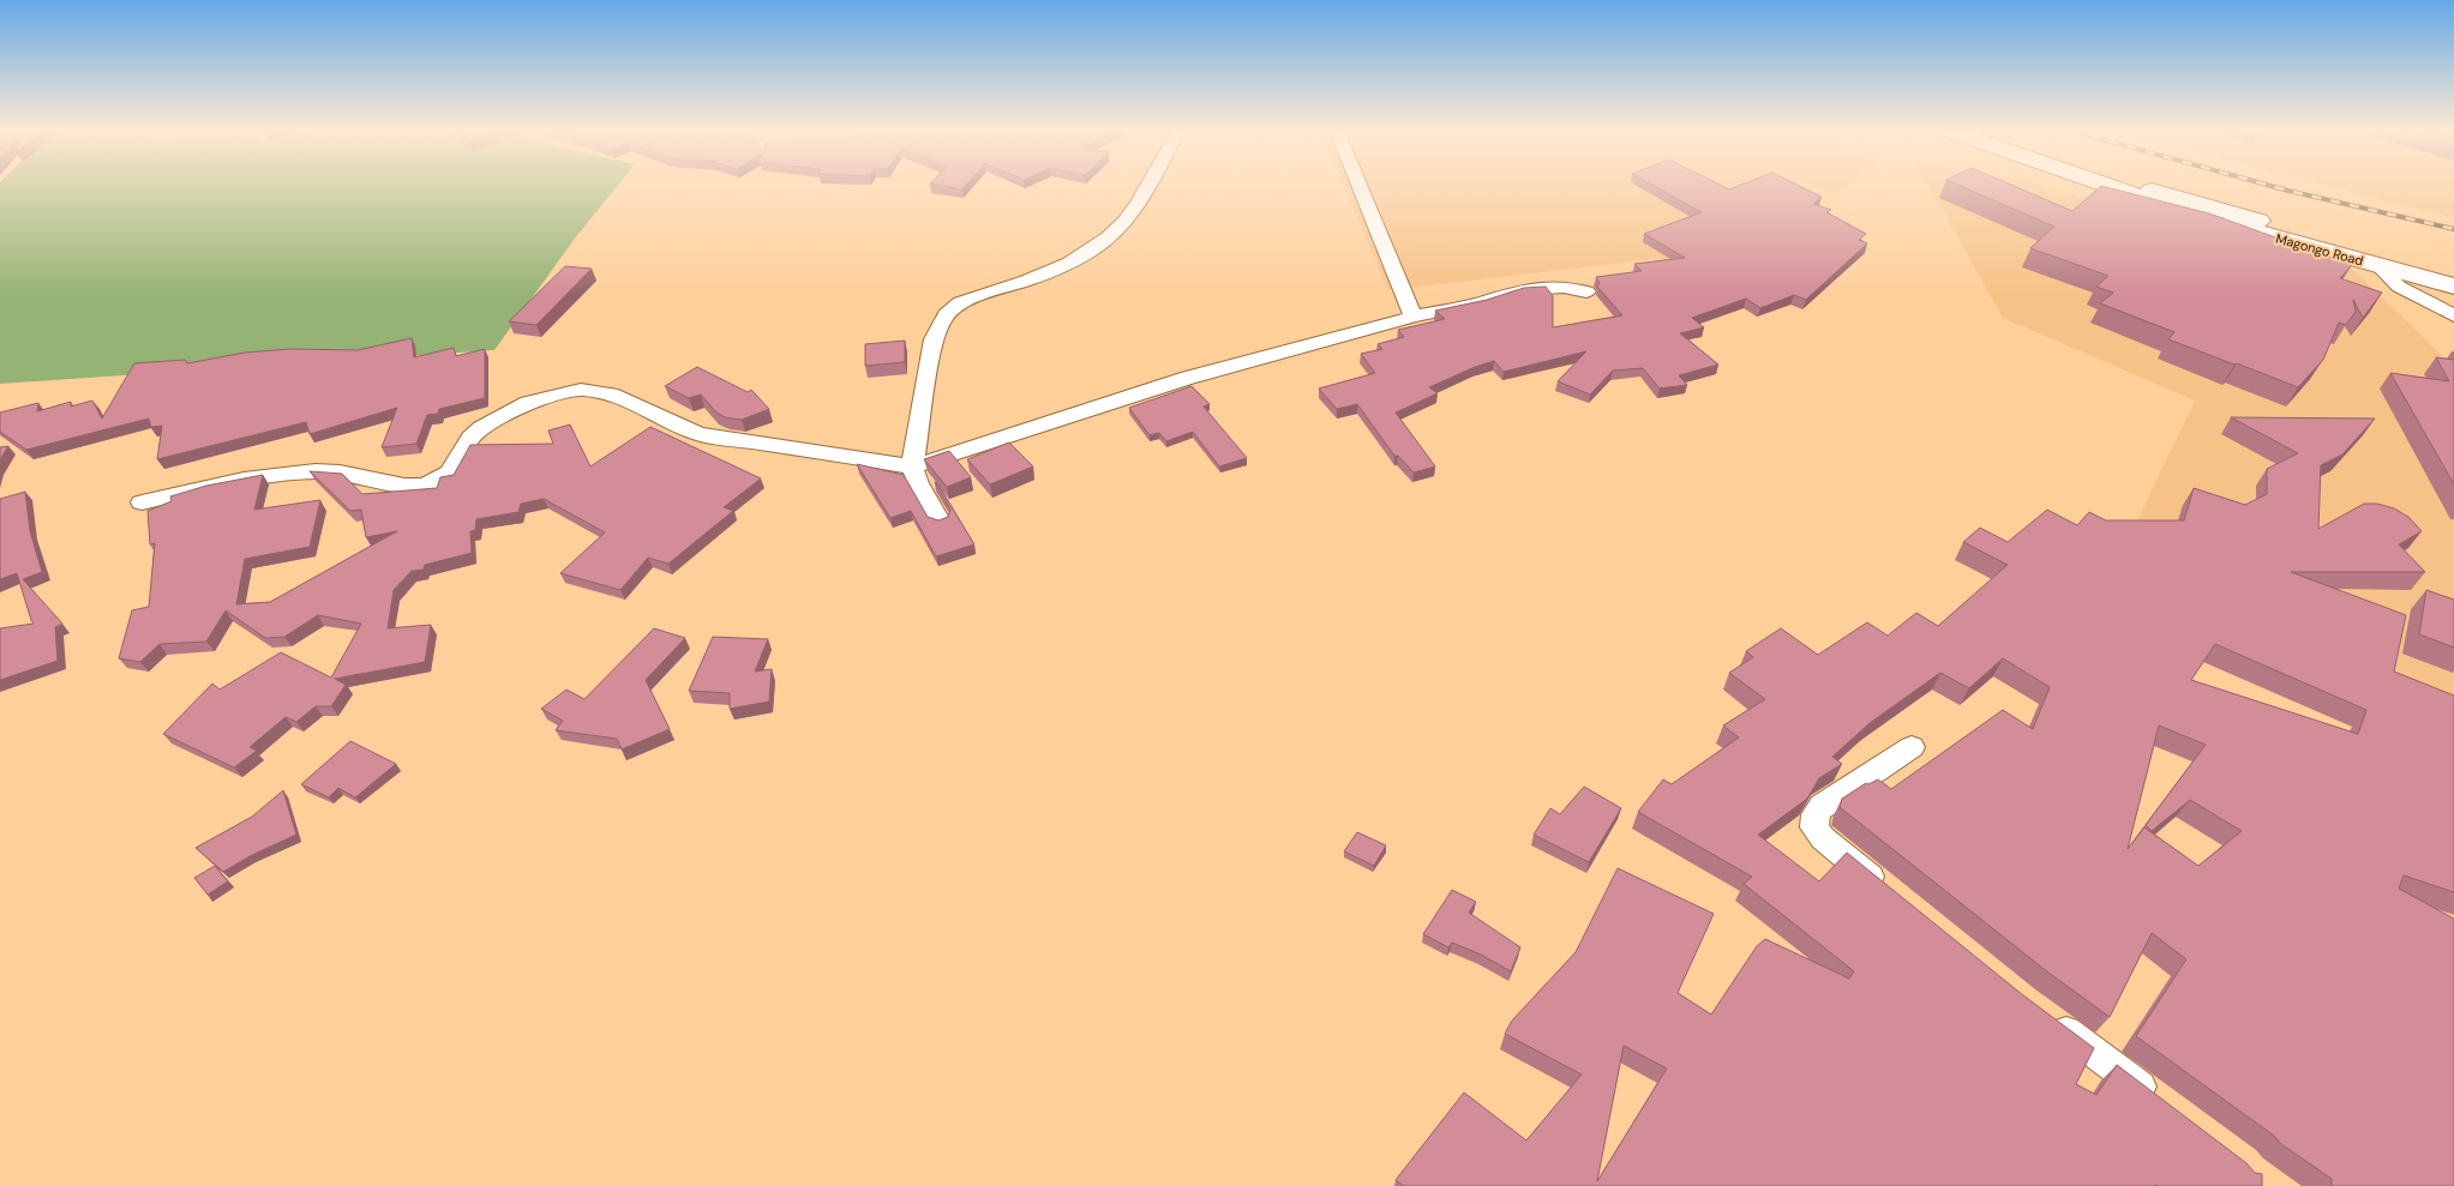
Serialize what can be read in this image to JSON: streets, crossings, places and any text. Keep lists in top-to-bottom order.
{
  "streets": {
    "main road": ["Magongo Road"]
  }
}
